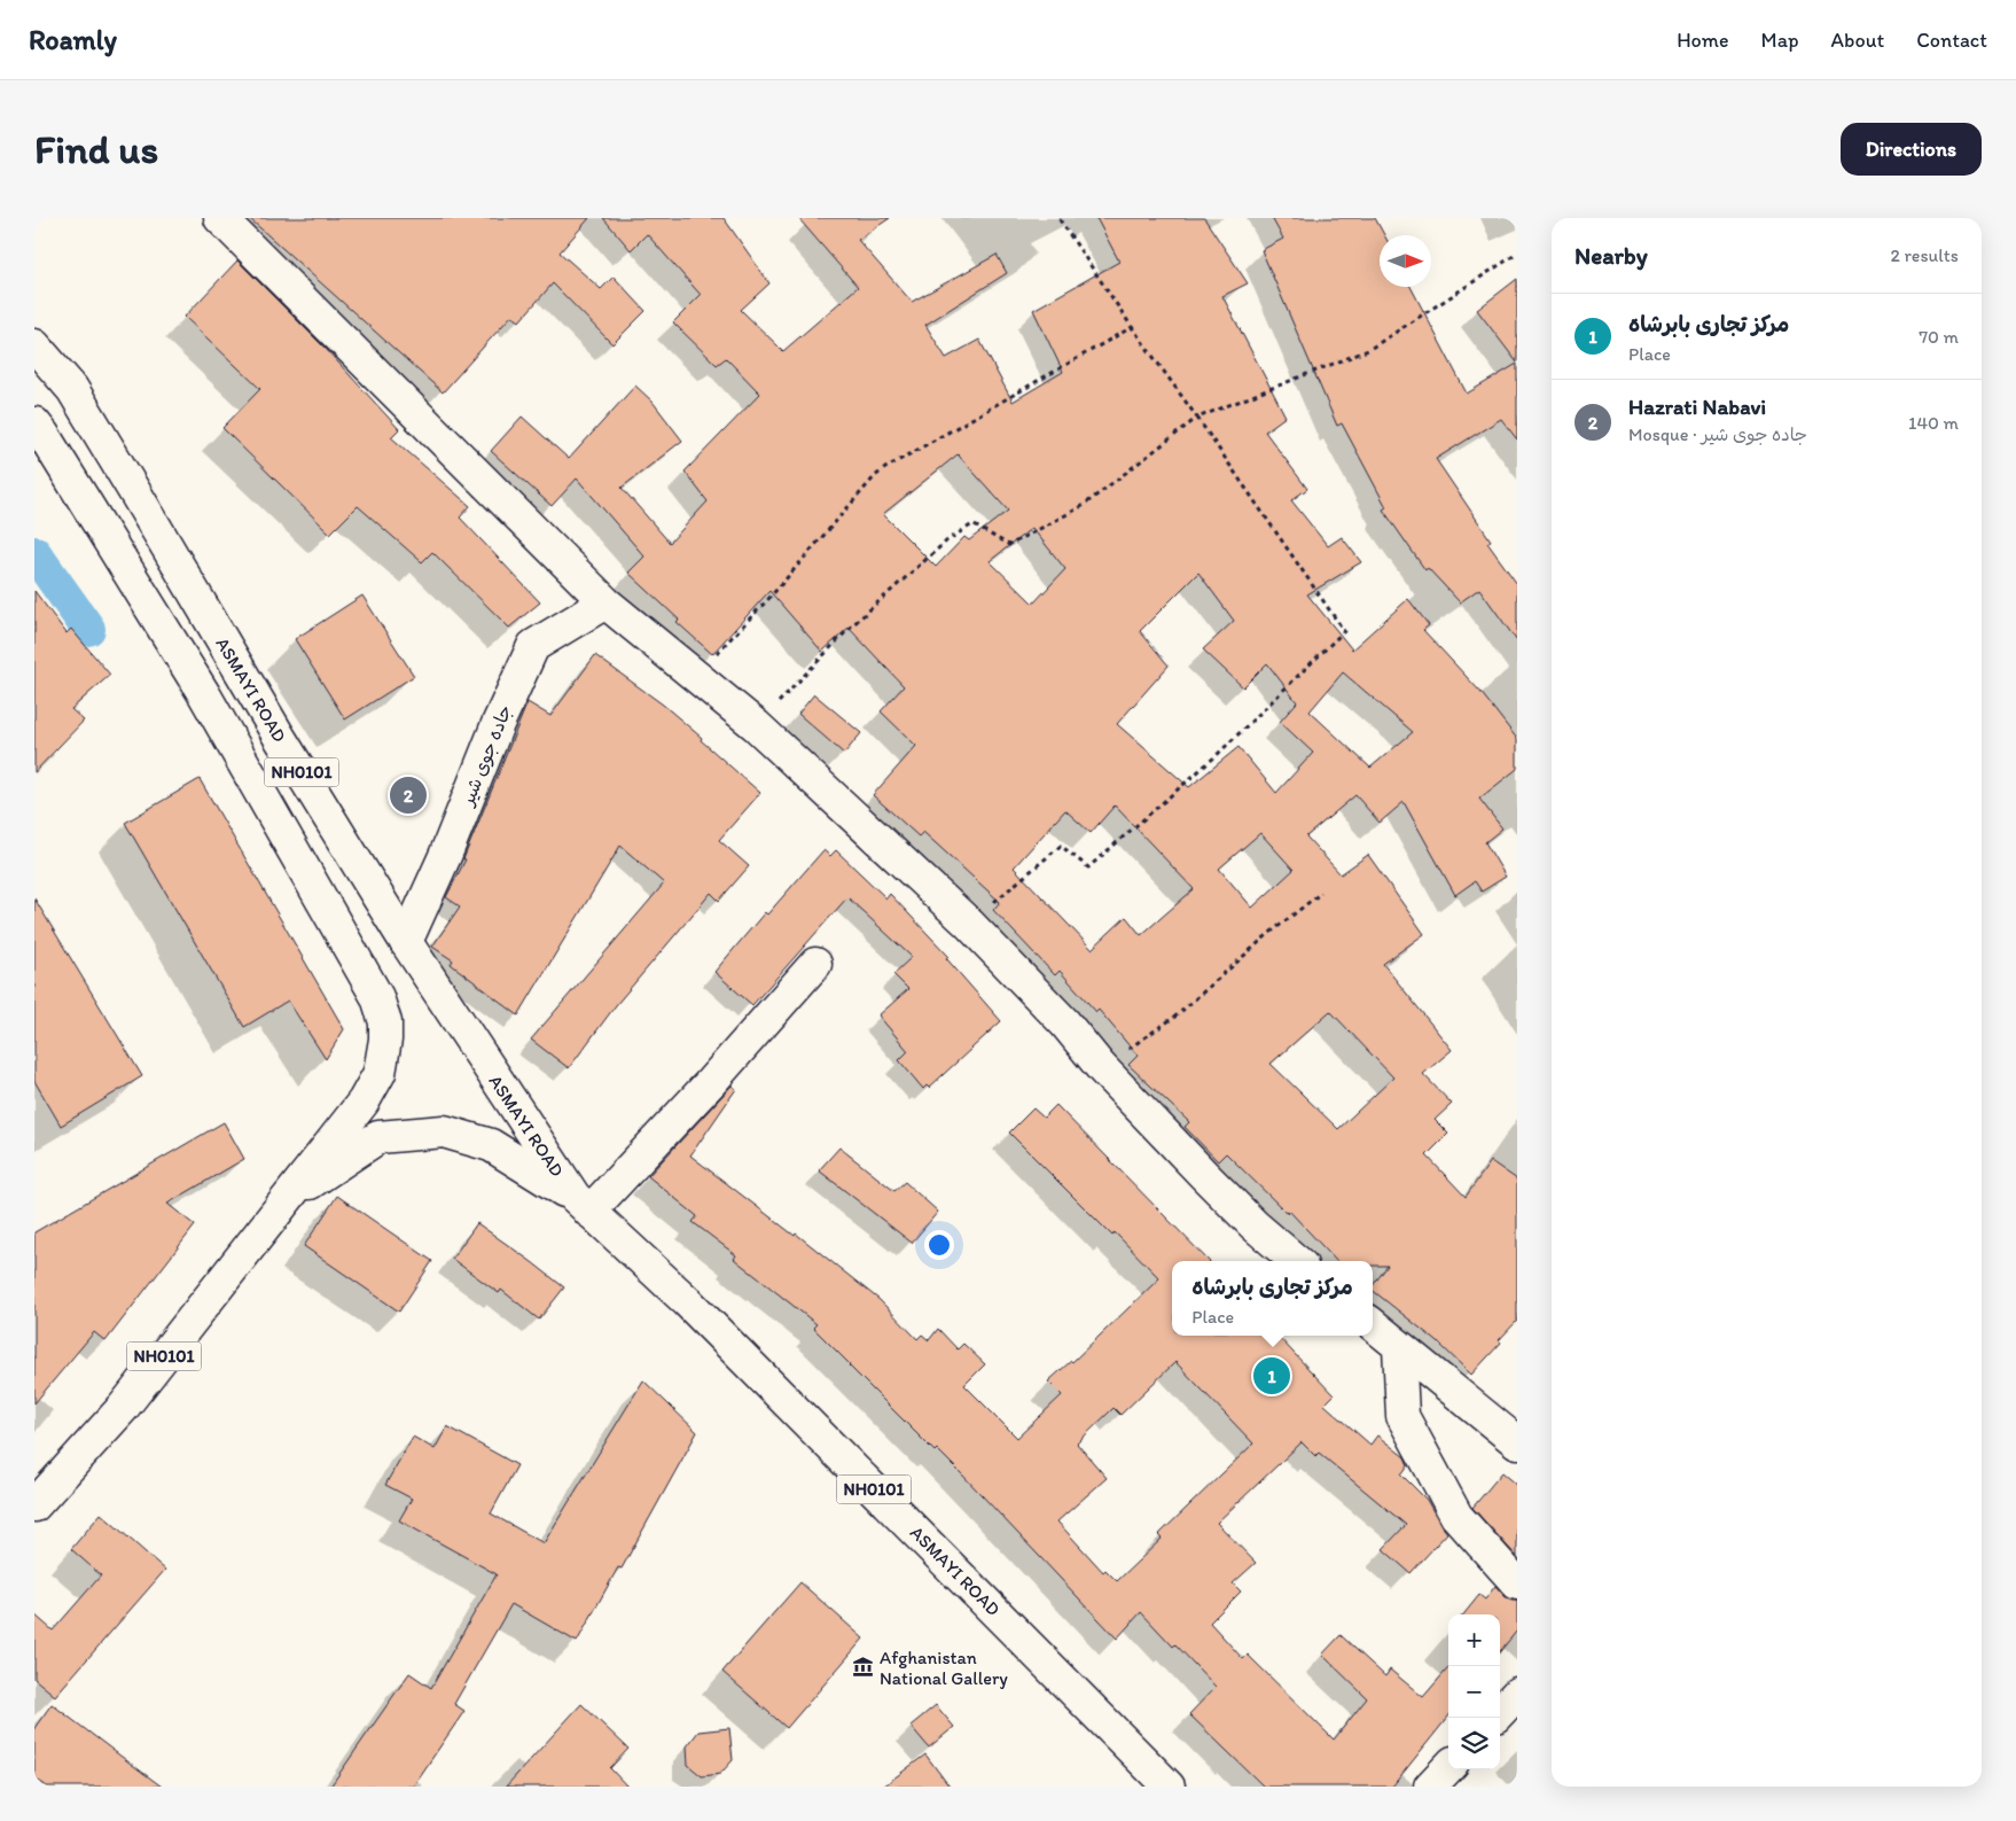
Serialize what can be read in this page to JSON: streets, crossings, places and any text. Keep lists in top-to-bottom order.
{
  "streets": {
    "main road": ["ASMAYI ROAD", "جاده جوی شیر", "NH0101"]
  },
  "crossings": [
    ["ASMAYI ROAD", "جاده جوی شیر"]
  ],
  "places": {
    "museum": ["Afghanistan National Gallery"]
  },
  "north": "right",
  "page": {
    "header": "Roamly",
    "nav": [
      "Home",
      "Map",
      "About",
      "Contact"
    ],
    "buttons": "Directions",
    "title": "Find us",
    "heading": ["Nearby", "2 results"],
    "list": [
      {
        "mark": "1",
        "name": "مرکز تجاری بابرشاه",
        "note": "Place",
        "value": "70 m"
      },
      {
        "mark": "2",
        "name": "Hazrati Nabavi",
        "note": "Mosque · جاده جوی شیر",
        "value": "140 m"
      }
    ],
    "pins": ["2", "1"],
    "popup": ["مرکز تجاری بابرشاه", "Place"],
    "map_buttons": ["+", "−"]
  }
}
